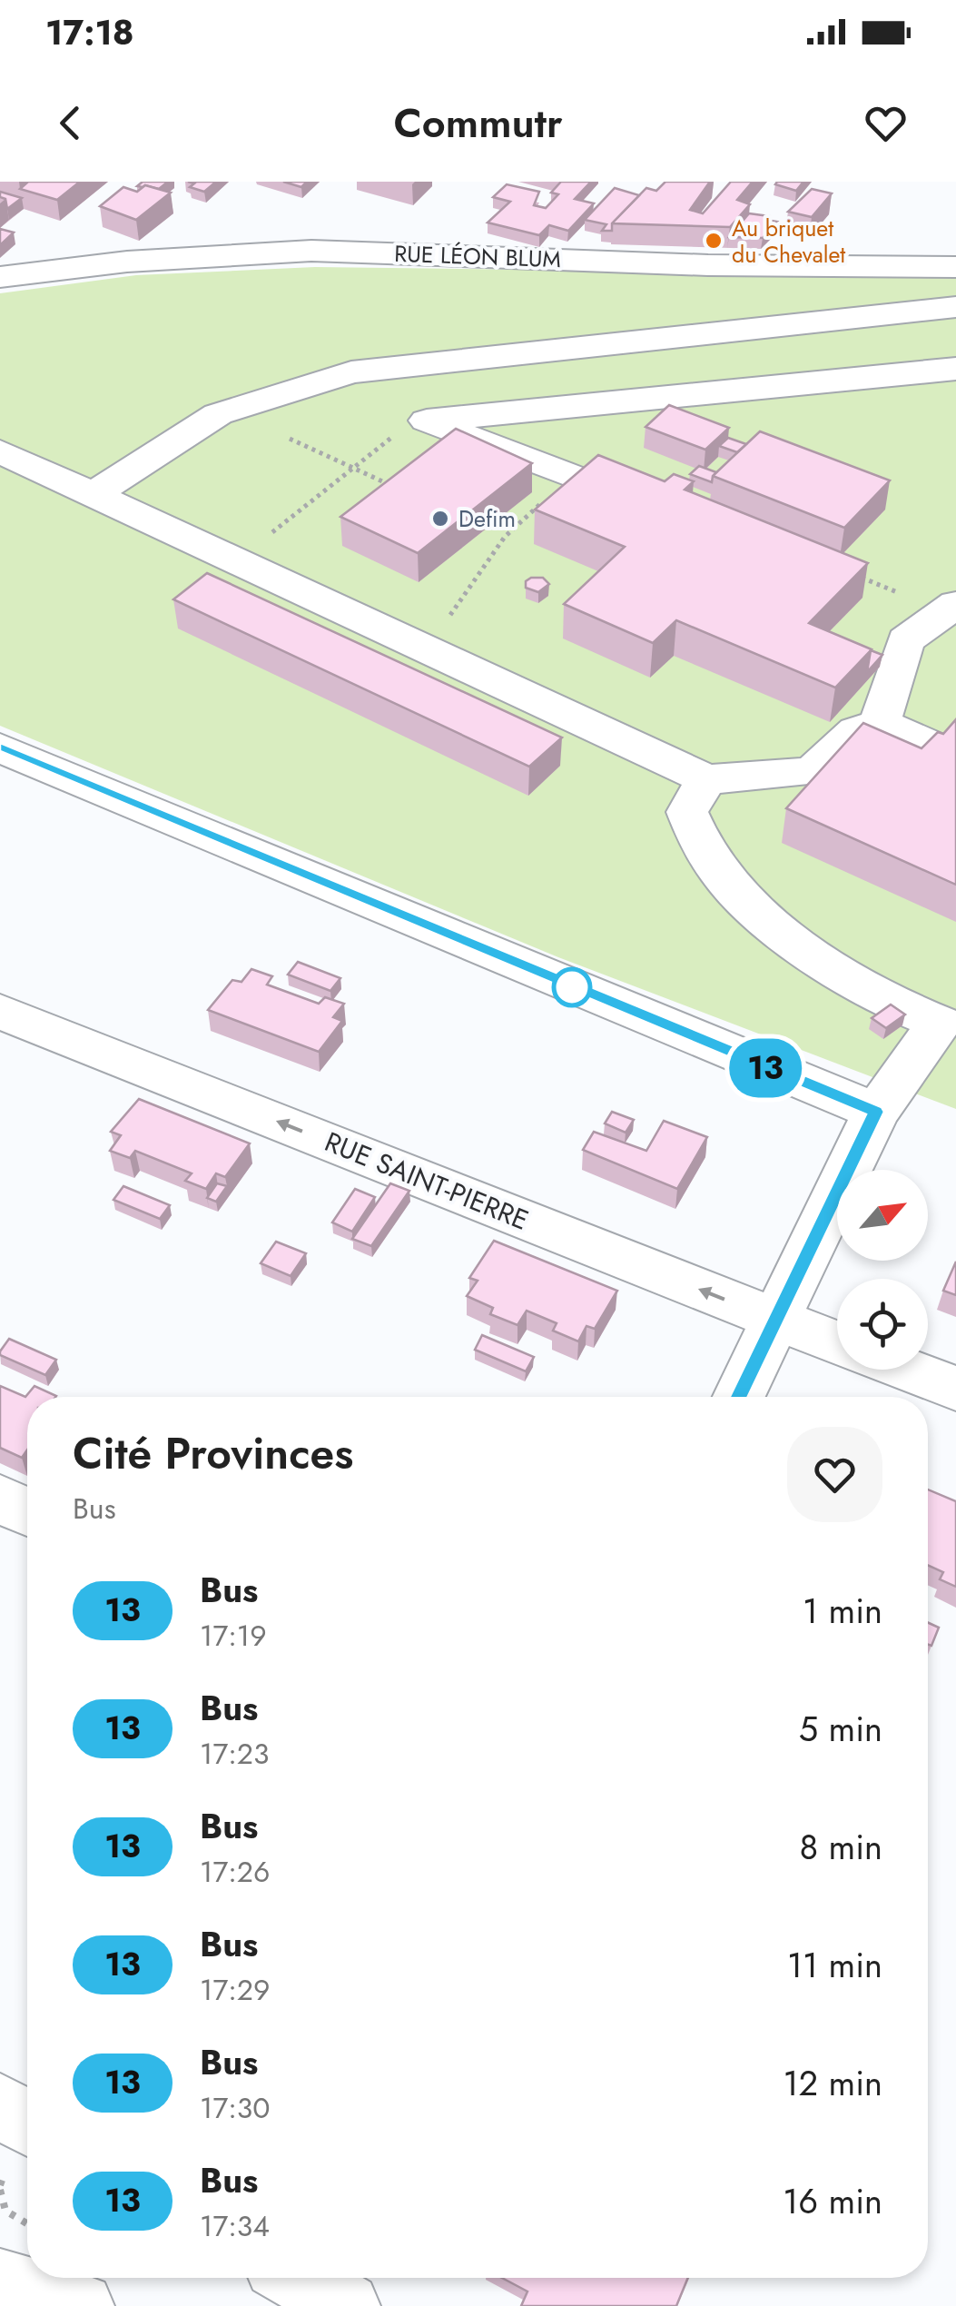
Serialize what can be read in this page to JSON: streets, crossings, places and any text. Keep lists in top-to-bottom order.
{
  "streets": {
    "street": ["RUE LÉON BLUM", "RUE SAINT-PIERRE"]
  },
  "places": ["Au briquet du Chevalet", "Defim"],
  "lines": ["bus line 13"],
  "north": "top right",
  "page": {
    "status": "17:18",
    "header": "Commutr",
    "on_map": "13",
    "heading": ["Cité Provinces", "Bus"],
    "list": [
      {
        "mark": "13",
        "name": "Bus",
        "note": "17:19",
        "value": "1 min"
      },
      {
        "mark": "13",
        "name": "Bus",
        "note": "17:23",
        "value": "5 min"
      },
      {
        "mark": "13",
        "name": "Bus",
        "note": "17:26",
        "value": "8 min"
      },
      {
        "mark": "13",
        "name": "Bus",
        "note": "17:29",
        "value": "11 min"
      },
      {
        "mark": "13",
        "name": "Bus",
        "note": "17:30",
        "value": "12 min"
      },
      {
        "mark": "13",
        "name": "Bus",
        "note": "17:34",
        "value": "16 min"
      }
    ]
  }
}
